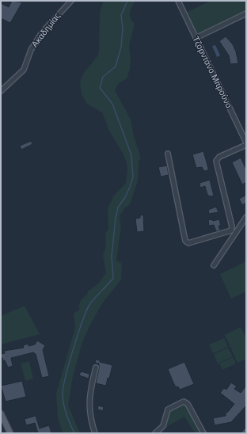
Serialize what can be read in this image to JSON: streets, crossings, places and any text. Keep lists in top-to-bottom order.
{
  "streets": {
    "street": ["Ακαδημίας", "Τζορντάνο Μπρούνο"]
  }
}
